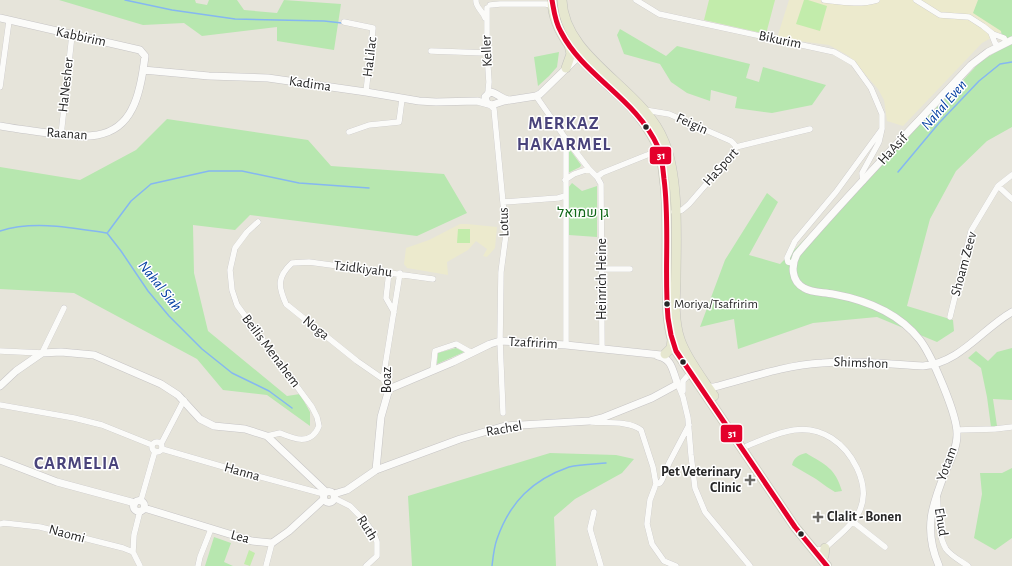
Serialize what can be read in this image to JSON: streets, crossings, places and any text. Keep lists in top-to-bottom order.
{
  "streets": {
    "street": [
      "Kabbirim",
      "Bikurim",
      "Keller",
      "HaLilac",
      "Kadima",
      "HaNesher",
      "Feigin",
      "Raanan",
      "HaAsif",
      "HaSport",
      "Lotus",
      "Shoam Zeev",
      "Tzidkiyahu",
      "Heinrich Heine",
      "Noga",
      "Tzafririm",
      "Beilis Menahem",
      "Shimshon",
      "Boaz",
      "Rachel",
      "Yotam",
      "Hanna",
      "Ehud",
      "Ruth",
      "Naomi",
      "Lea"
    ]
  },
  "crossings": [
    ["Kabbirim", "Kadima"],
    ["Kabbirim", "HaNesher"],
    ["Kabbirim", "Raanan"],
    ["Bikurim", "HaAsif"],
    ["Keller", "Kadima"],
    ["Keller", "Lotus"],
    ["HaLilac", "Kadima"],
    ["Kadima", "Raanan"],
    ["Kadima", "Lotus"],
    ["HaNesher", "Raanan"],
    ["Feigin", "HaSport"],
    ["Lotus", "Tzafririm"],
    ["Tzidkiyahu", "Noga"],
    ["Tzidkiyahu", "Boaz"],
    ["Heinrich Heine", "Tzafririm"],
    ["Noga", "Boaz"],
    ["Tzafririm", "Boaz"],
    ["Shimshon", "Yotam"],
    ["Boaz", "Rachel"],
    ["Rachel", "Ruth"],
    ["Yotam", "Ehud"]
  ],
  "districts": ["MERKAZ HAKARMEL", "CARMELIA"],
  "water": ["Nahal Even", "Nahal Siah"],
  "parks": ["גן שמואל"],
  "places": {
    "other": ["Moriya/Tsafririm"],
    "health": ["Pet Veterinary Clinic", "Clalit - Bonen"]
  },
  "lines": ["transit line 31"]
}
